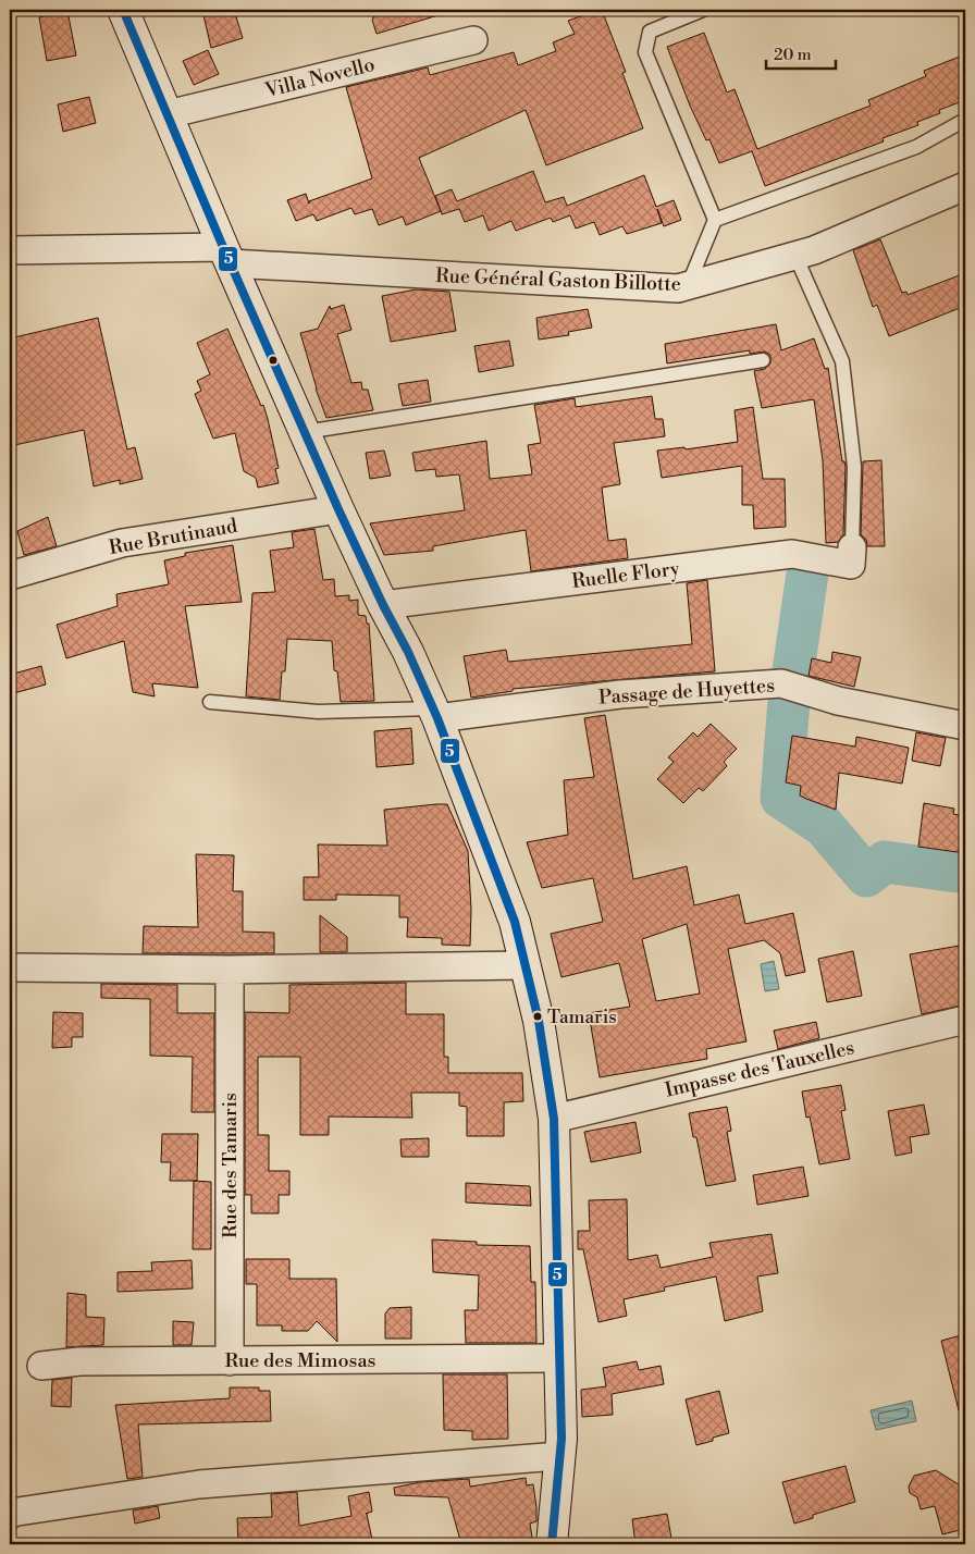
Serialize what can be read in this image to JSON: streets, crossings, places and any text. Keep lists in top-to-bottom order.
{
  "streets": {
    "street": [
      "Villa Novello",
      "Rue Général Gaston Billotte",
      "Rue Brutinaud",
      "Ruelle Flory",
      "Passage de Huyettes",
      "Impasse des Tauxelles",
      "Rue des Tamaris",
      "Rue des Mimosas"
    ]
  },
  "crossings": [
    ["Rue des Tamaris", "Rue des Mimosas"]
  ],
  "places": ["Tamaris"],
  "lines": ["transit line 5"],
  "scale_bar": "20 m"
}
